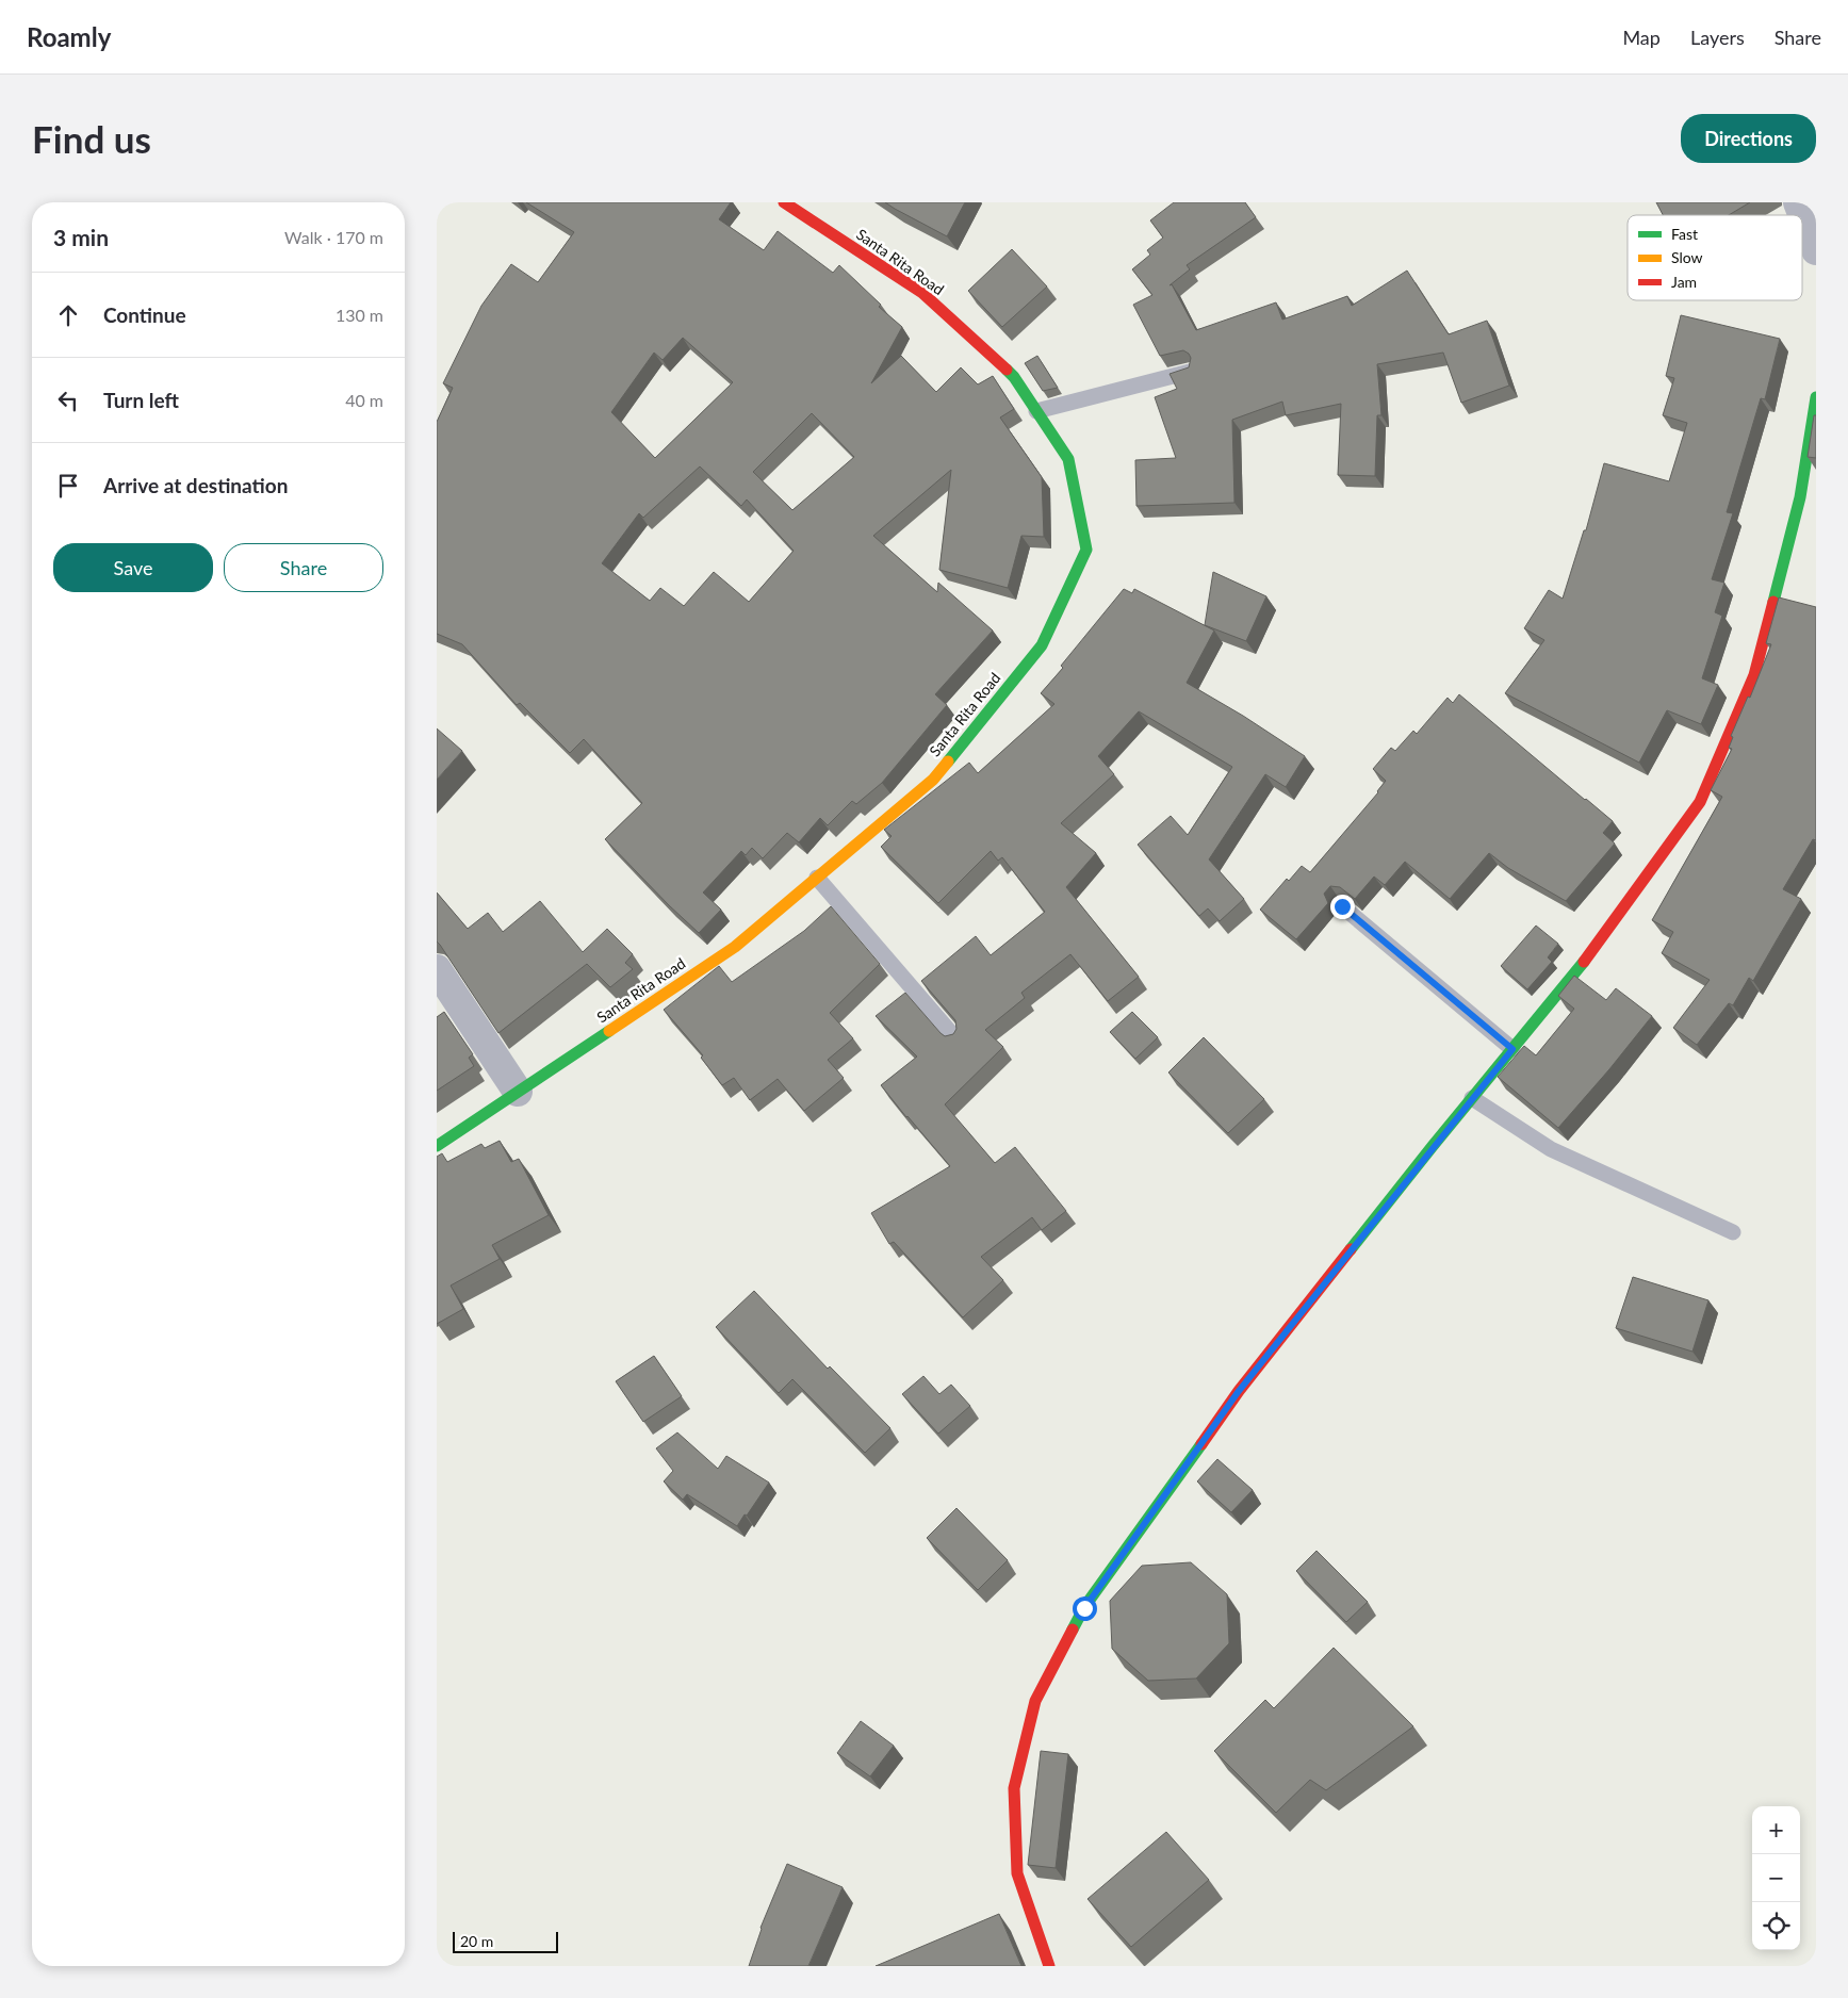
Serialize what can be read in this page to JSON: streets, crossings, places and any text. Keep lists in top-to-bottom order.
{
  "streets": {
    "street": ["Santa Rita Road"]
  },
  "legend": ["Fast", "Slow", "Jam"],
  "scale_bar": "20 m",
  "page": {
    "header": "Roamly",
    "nav": ["Map", "Layers", "Share"],
    "buttons": [
      "Directions",
      ["Save", "Share"]
    ],
    "title": "Find us",
    "heading": ["3 min", "Walk · 170 m"],
    "list": [
      ["Continue", "130 m"],
      ["Turn left", "40 m"],
      "Arrive at destination"
    ],
    "map_buttons": ["+", "−"],
    "scale": "20 m"
  }
}
